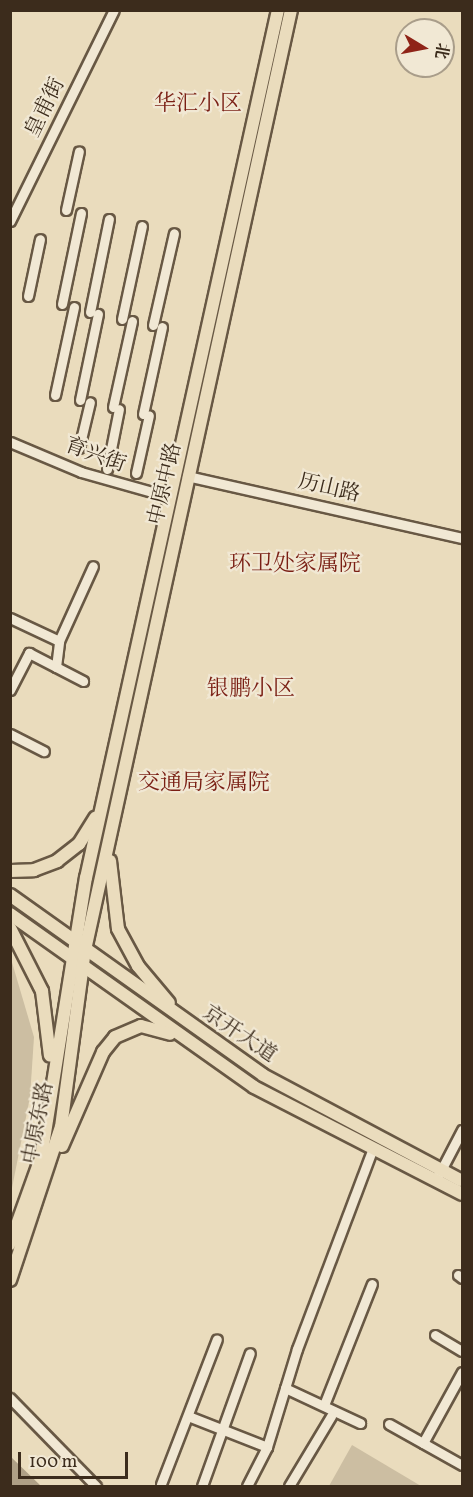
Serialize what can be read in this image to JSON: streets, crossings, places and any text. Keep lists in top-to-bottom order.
{
  "streets": {
    "main road": ["中原中路", "京开大道", "中原东路"],
    "street": ["皇甫街", "育兴街", "历山路"]
  },
  "crossings": [
    ["育兴街", "中原中路"],
    ["中原中路", "历山路"],
    ["中原中路", "京开大道"],
    ["中原中路", "中原东路"],
    ["京开大道", "中原东路"]
  ],
  "districts": [
    "华汇小区",
    "环卫处家属院",
    "银鹏小区",
    "交通局家属院"
  ],
  "scale_bar": "100 m",
  "north": "right"
}
